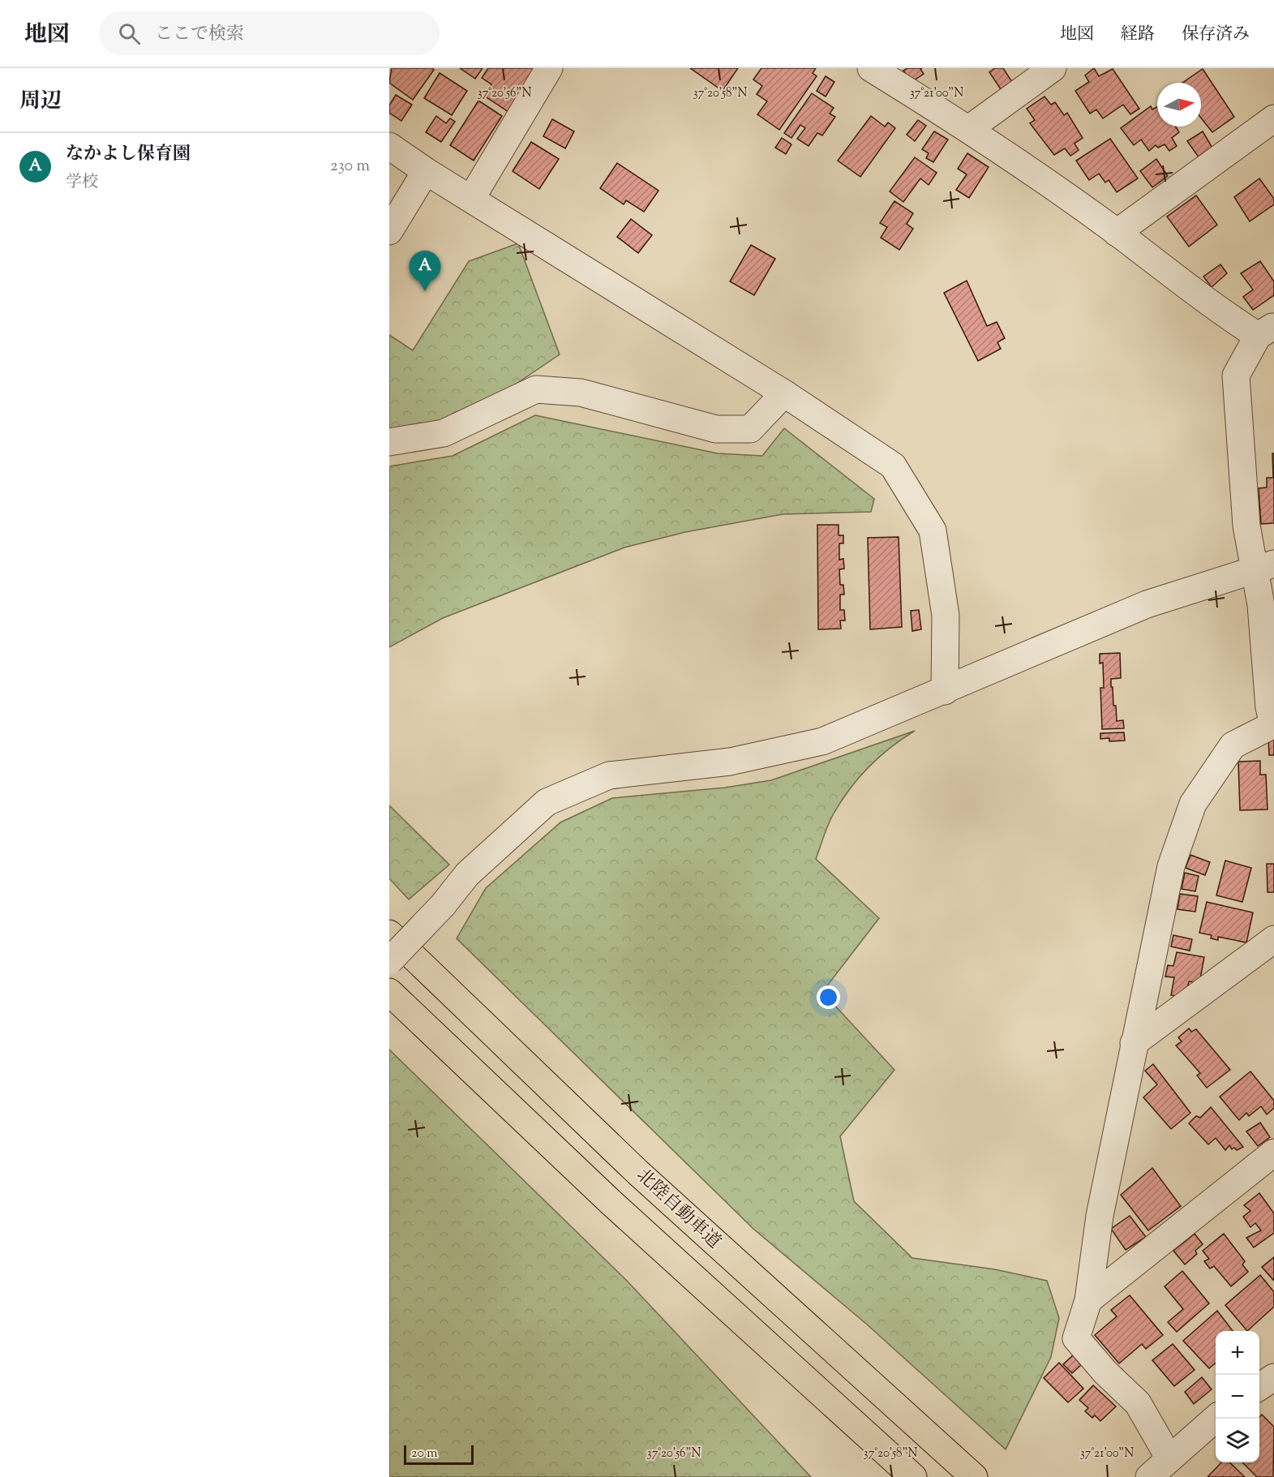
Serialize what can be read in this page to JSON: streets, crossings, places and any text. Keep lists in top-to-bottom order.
{
  "streets": {
    "highway": ["北陸自動車道"]
  },
  "scale_bar": "20 m",
  "north": "right",
  "page": {
    "header": "地図",
    "search": "ここで検索",
    "nav": ["地図", "経路", "保存済み"],
    "heading": "周辺",
    "list": [
      {
        "mark": "A",
        "name": "なかよし保育園",
        "note": "学校",
        "value": "230 m"
      }
    ],
    "pins": "A",
    "map_buttons": ["+", "−"],
    "scale": "20 m"
  },
  "coordinates": ["37°20'56\"N", "37°20'58\"N", "37°21'00\"N"]
}
